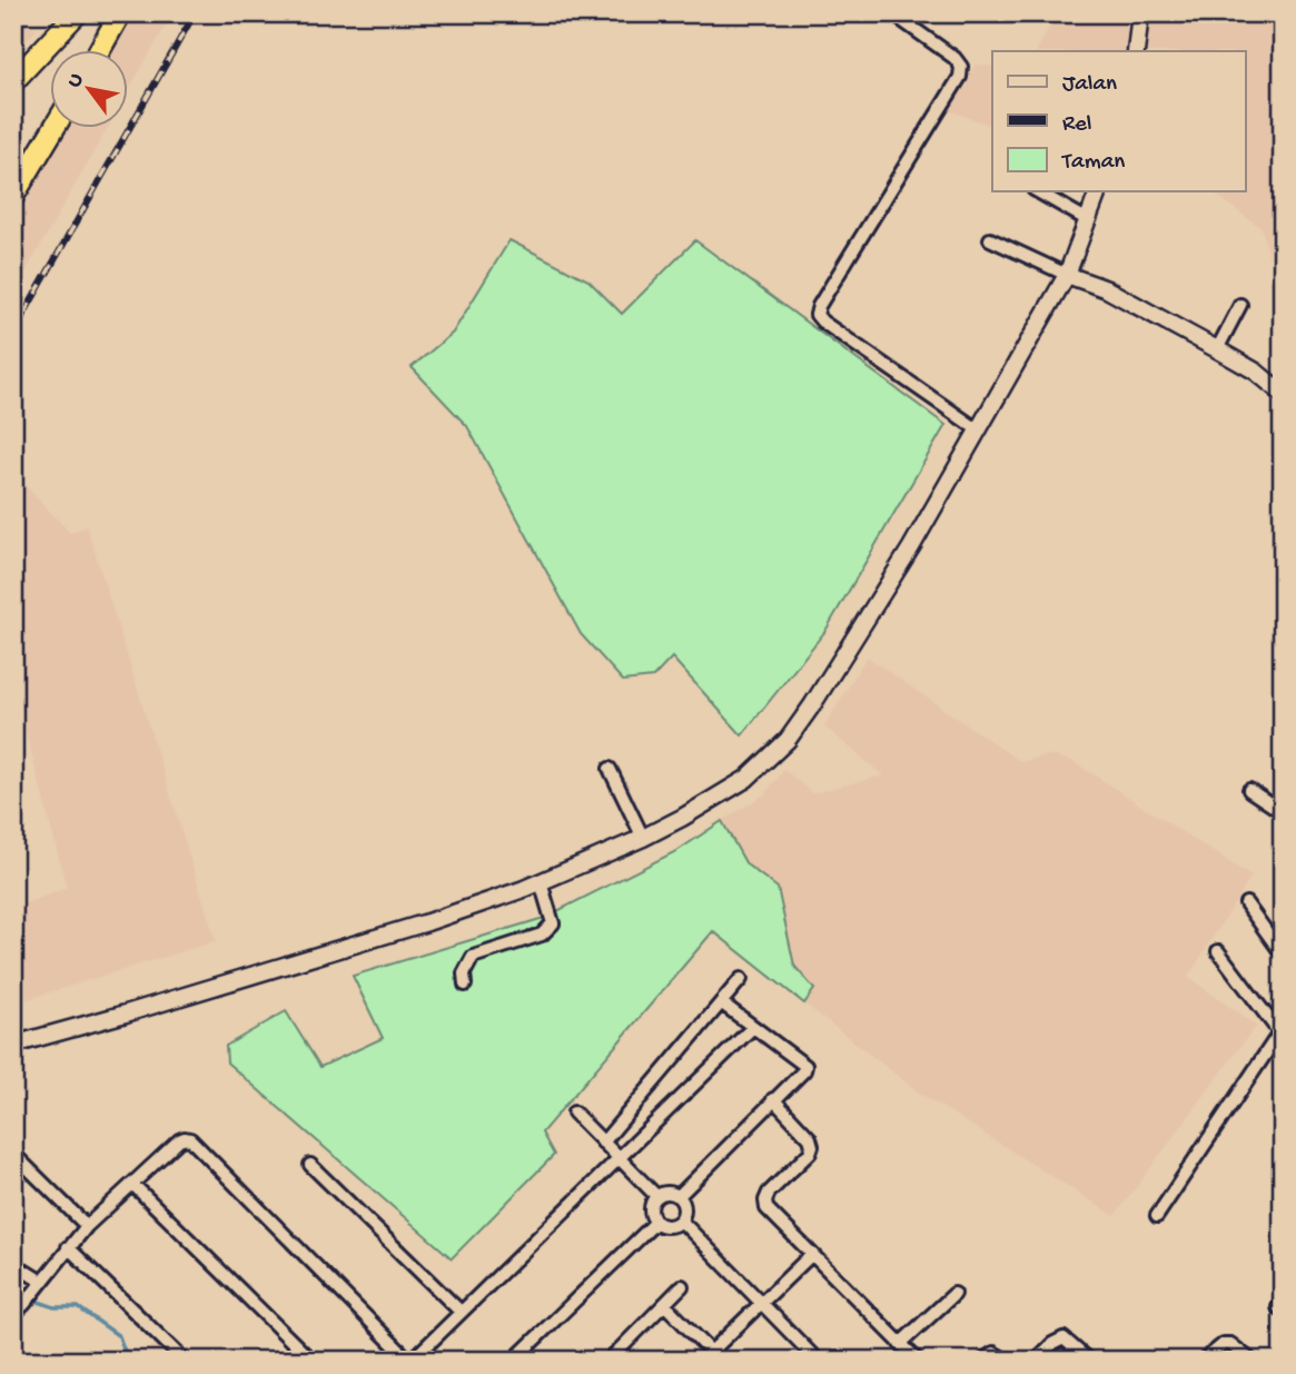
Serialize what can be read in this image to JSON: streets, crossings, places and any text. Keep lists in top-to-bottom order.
{
  "legend": ["Jalan", "Rel", "Taman"],
  "north": "top left"
}
